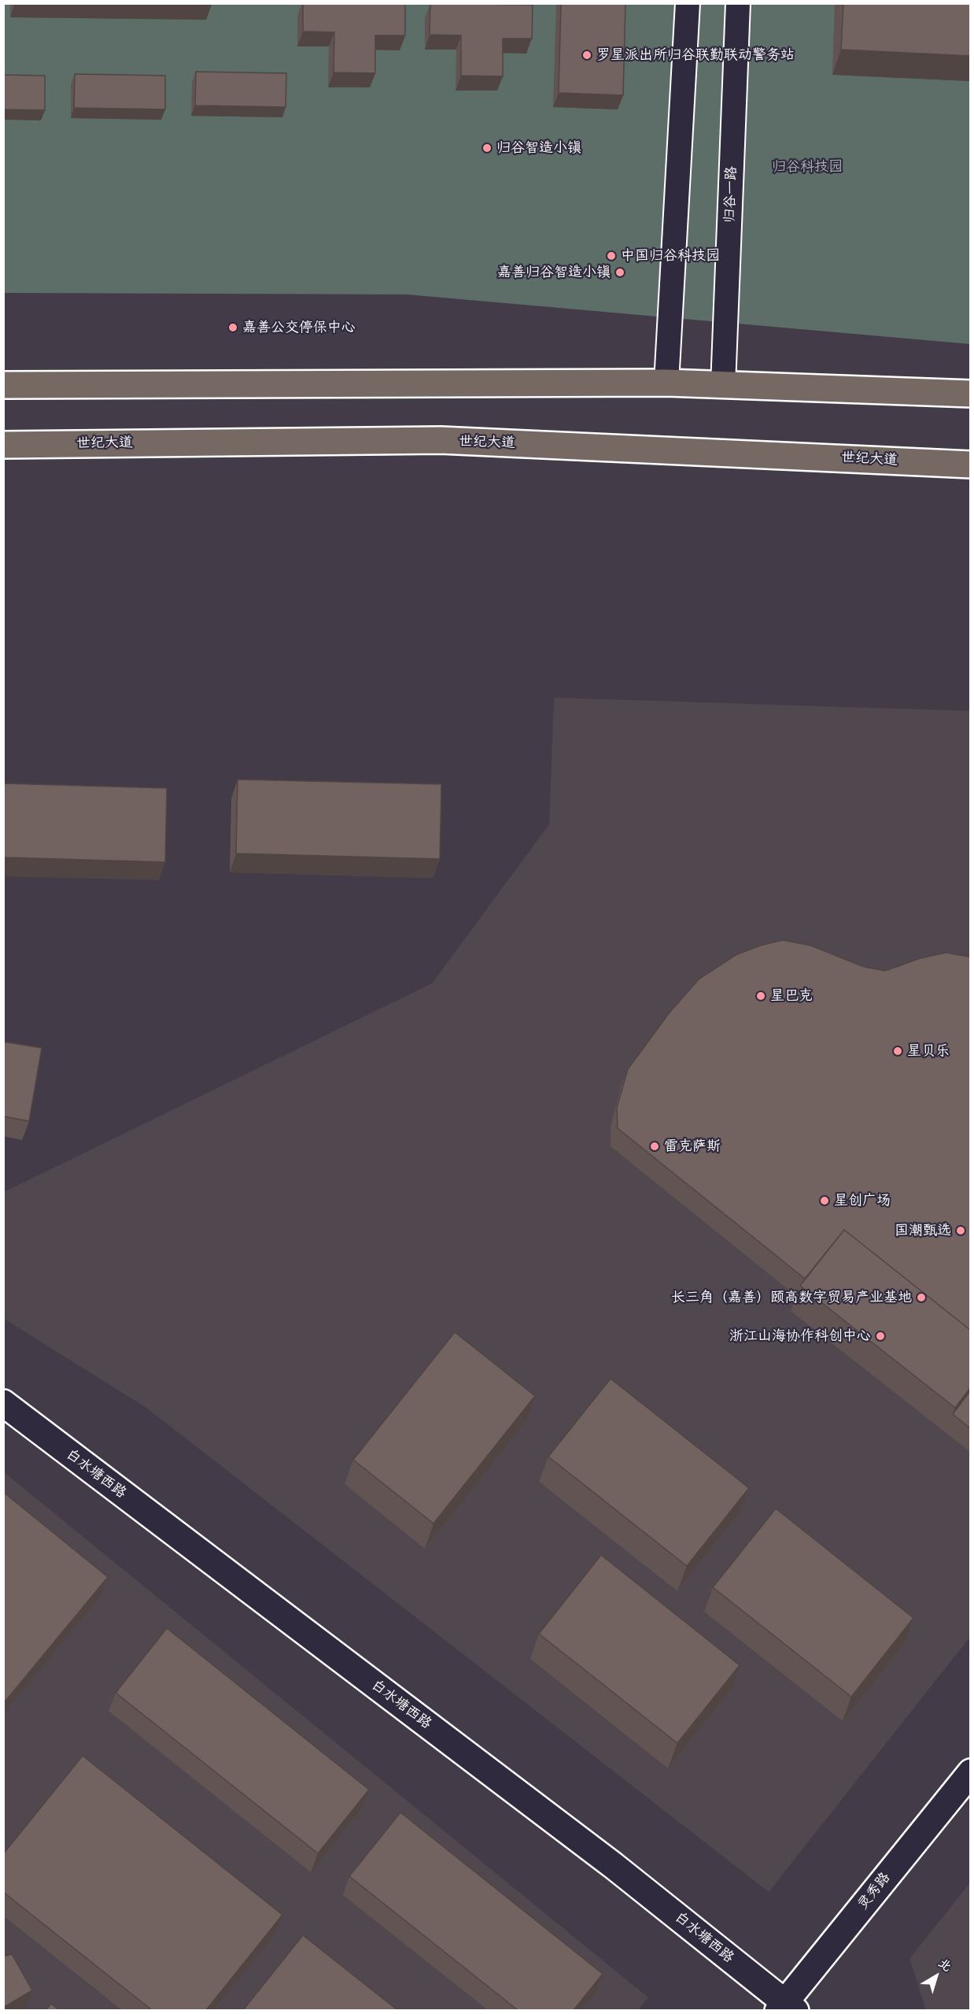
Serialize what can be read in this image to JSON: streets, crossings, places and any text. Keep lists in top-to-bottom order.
{
  "streets": {
    "main road": ["世纪大道"],
    "street": ["归谷一路", "白水塘西路", "灵秀路"]
  },
  "crossings": [
    ["白水塘西路", "灵秀路"]
  ],
  "parks": ["归谷科技园"],
  "places": [
    "罗星派出所归谷联勤联动警务站",
    "归谷智造小镇",
    "中国归谷科技园",
    "嘉善归谷智造小镇",
    "嘉善公交停保中心",
    "星巴克",
    "星贝乐",
    "雷克萨斯",
    "星创广场",
    "国潮甄选",
    "长三角（嘉善）颐高数字贸易产业基地",
    "浙江山海协作科创中心"
  ],
  "north": "top right"
}
